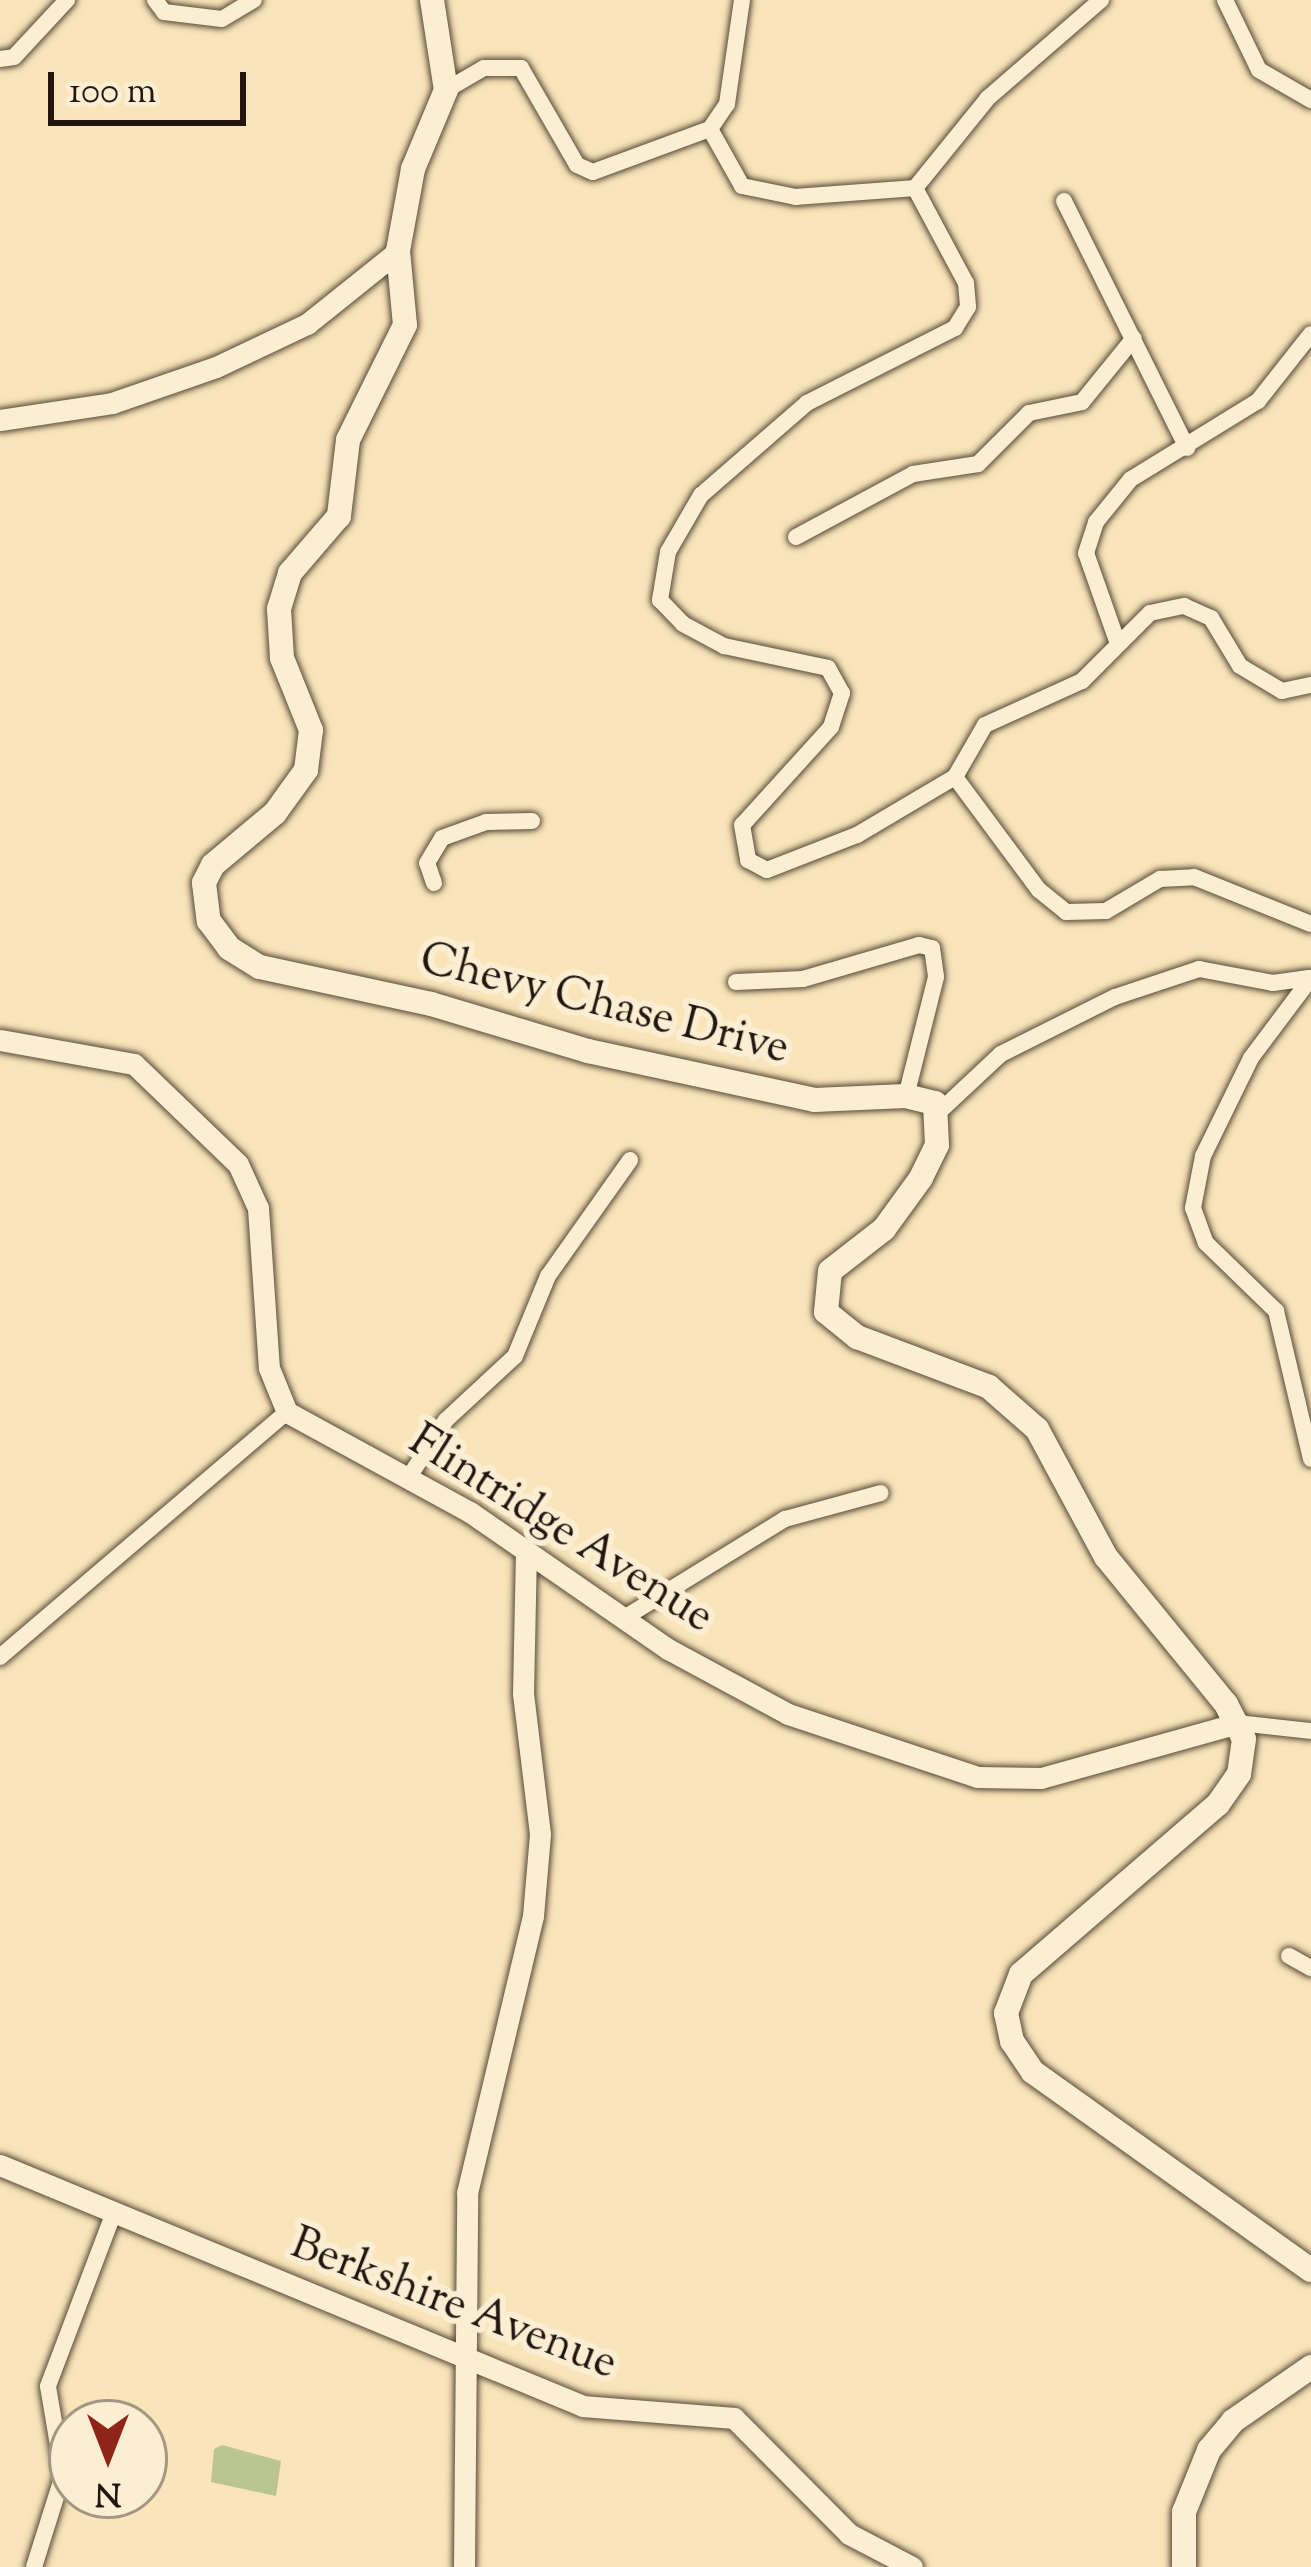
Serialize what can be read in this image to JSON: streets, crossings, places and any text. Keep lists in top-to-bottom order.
{
  "streets": {
    "main road": ["Chevy Chase Drive"],
    "street": ["Flintridge Avenue", "Berkshire Avenue"]
  },
  "scale_bar": "100 m",
  "north": "bottom"
}
